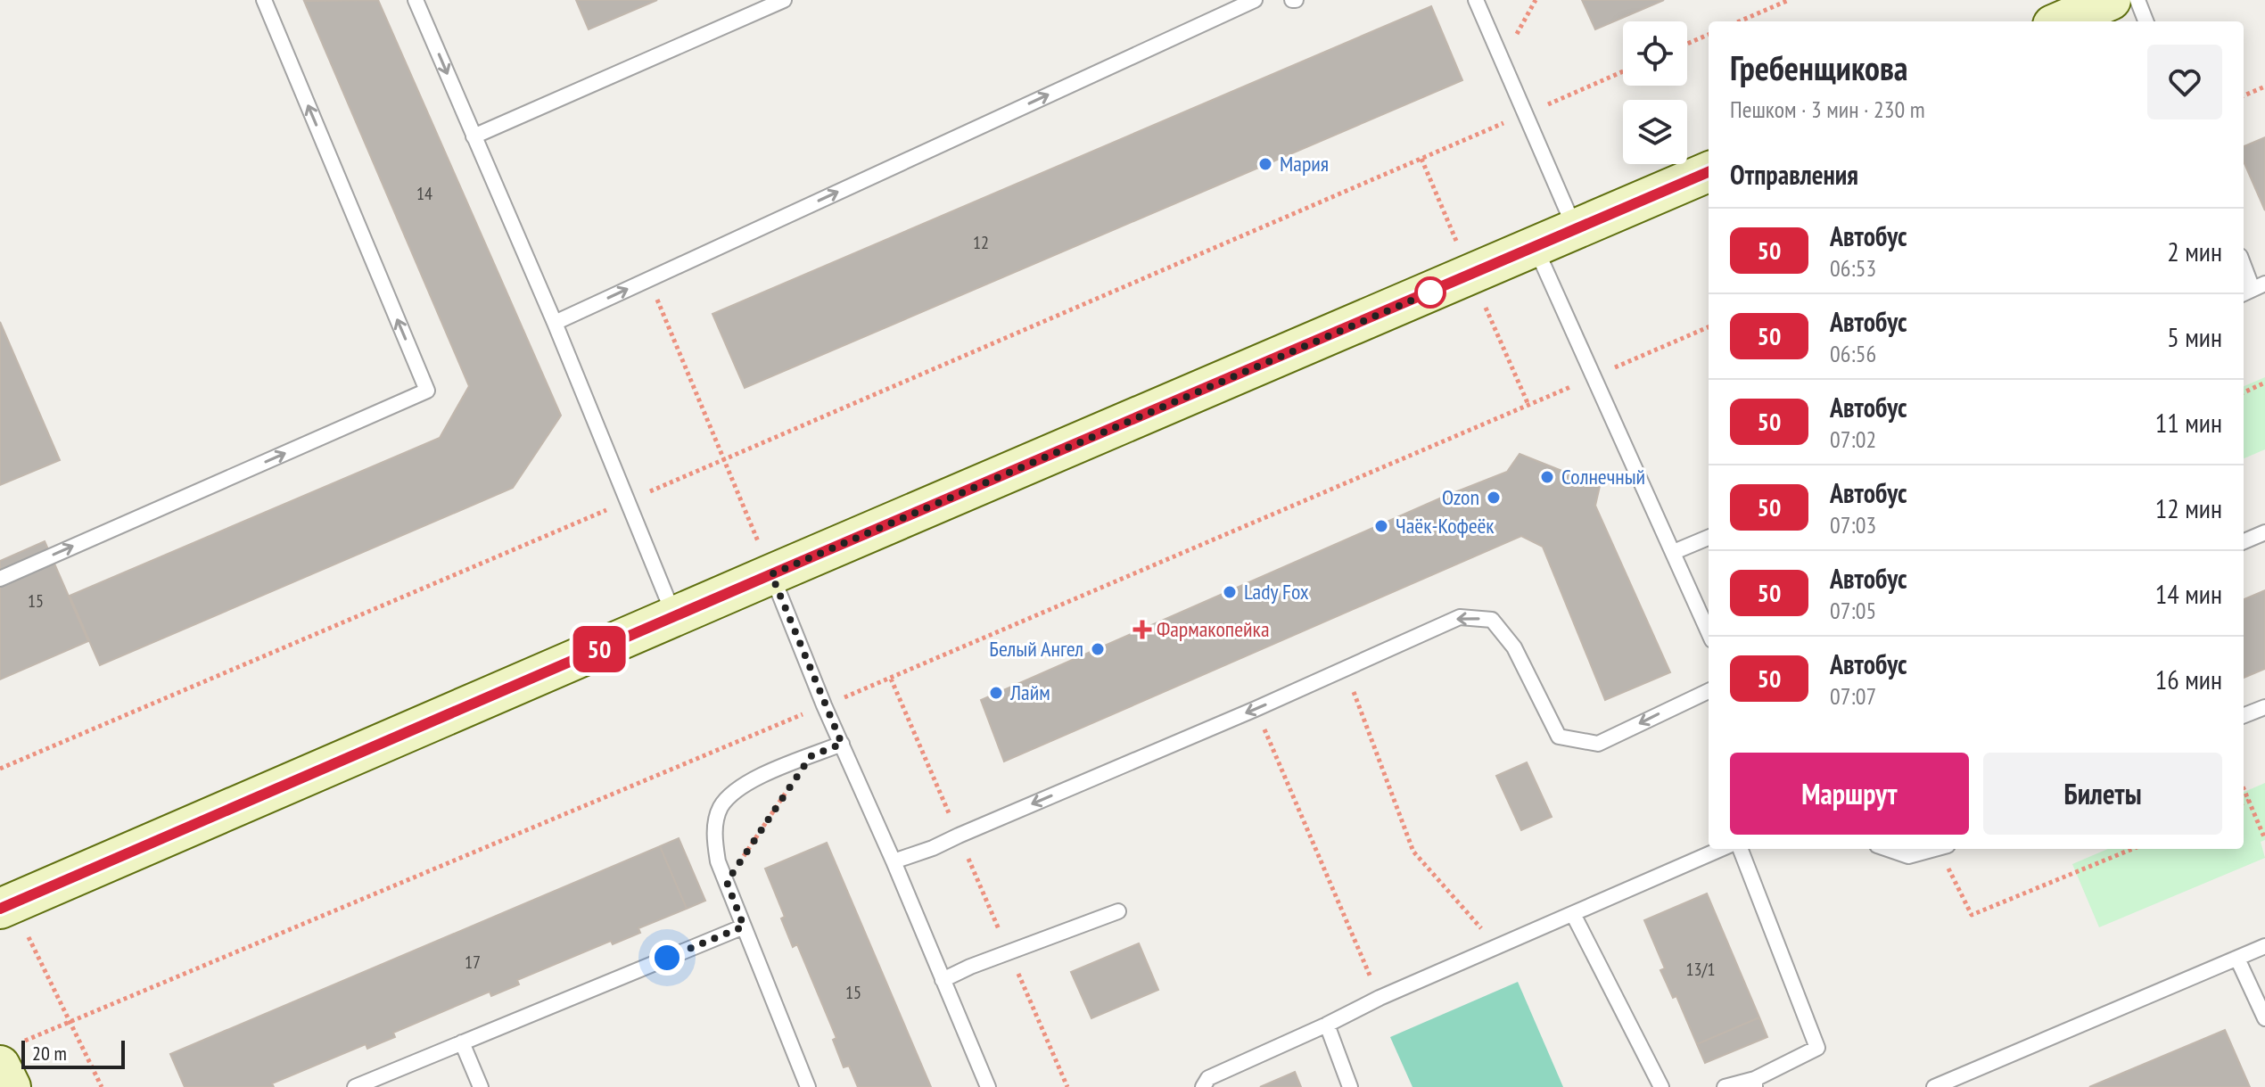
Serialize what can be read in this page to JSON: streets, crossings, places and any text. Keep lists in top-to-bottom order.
{
  "places": {
    "other": [
      "Мария",
      "Солнечный",
      "Ozon",
      "Чаёк-Кофеёк",
      "Lady Fox",
      "Белый Ангел",
      "Лайм"
    ],
    "health": ["Фармакопейка"]
  },
  "lines": ["bus line 50"],
  "house_numbers": [
    "14",
    "12",
    "15",
    "17",
    "13/1",
    "15"
  ],
  "scale_bar": "20 m",
  "page": {
    "on_map": "50",
    "heading": [
      ["Гребенщикова", "Пешком · 3 мин · 230 m"],
      "Отправления"
    ],
    "list": [
      {
        "mark": "50",
        "name": "Автобус",
        "note": "06:53",
        "value": "2 мин"
      },
      {
        "mark": "50",
        "name": "Автобус",
        "note": "06:56",
        "value": "5 мин"
      },
      {
        "mark": "50",
        "name": "Автобус",
        "note": "07:02",
        "value": "11 мин"
      },
      {
        "mark": "50",
        "name": "Автобус",
        "note": "07:03",
        "value": "12 мин"
      },
      {
        "mark": "50",
        "name": "Автобус",
        "note": "07:05",
        "value": "14 мин"
      },
      {
        "mark": "50",
        "name": "Автобус",
        "note": "07:07",
        "value": "16 мин"
      }
    ],
    "buttons": ["Маршрут", "Билеты"],
    "scale": "20 m"
  }
}
